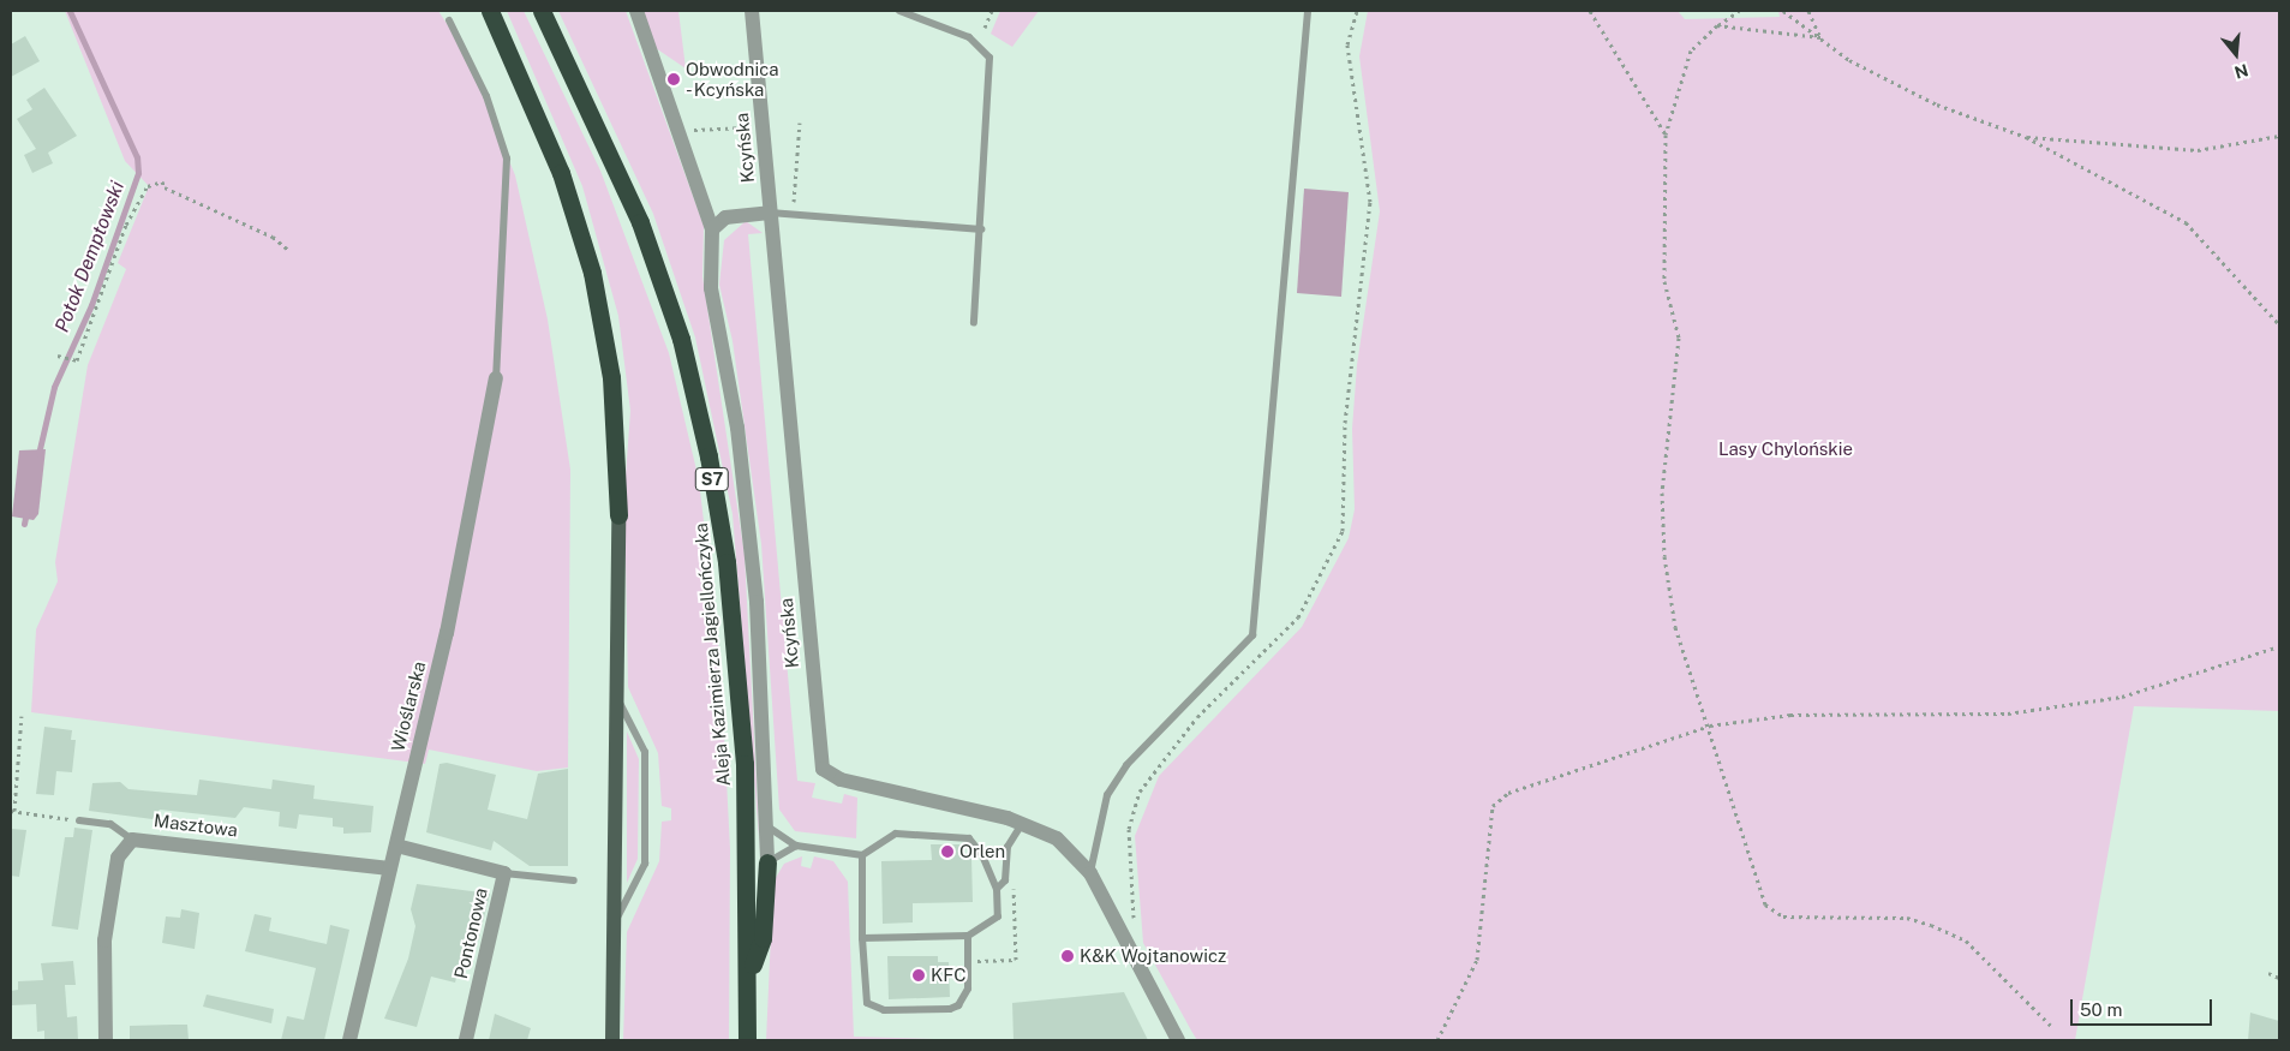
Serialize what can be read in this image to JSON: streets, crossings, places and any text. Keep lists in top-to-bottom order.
{
  "streets": {
    "highway": ["S7", "Aleja Kazimierza Jagiellończyka"],
    "street": [
      "Kcyńska",
      "Wioślarska",
      "Masztowa",
      "Pontonowa"
    ]
  },
  "crossings": [
    ["Wioślarska", "Masztowa"],
    ["Wioślarska", "Pontonowa"]
  ],
  "water": ["Potok Demptowski"],
  "parks": ["Lasy Chylońskie"],
  "places": [
    "Obwodnica - Kcyńska",
    "Orlen",
    "K&K Wojtanowicz",
    "KFC"
  ],
  "scale_bar": "50 m",
  "north": "bottom"
}
